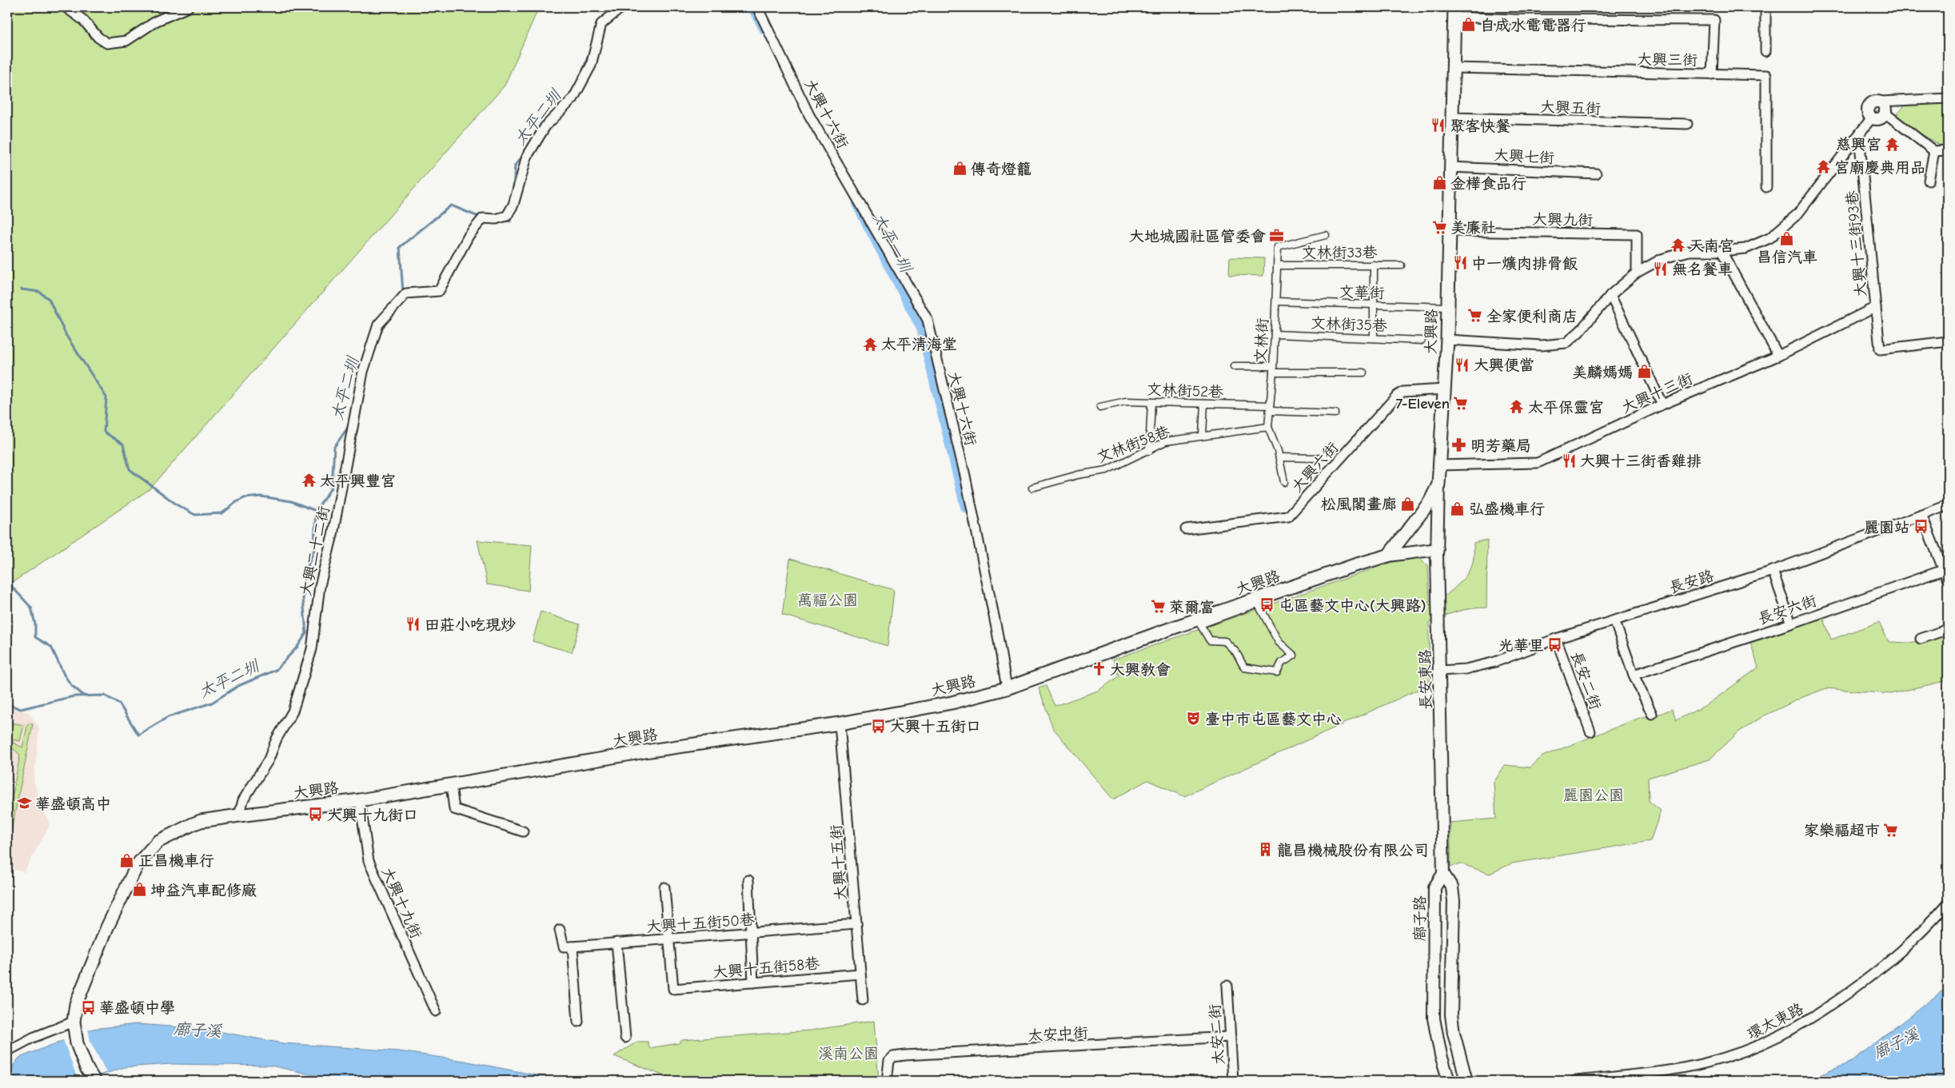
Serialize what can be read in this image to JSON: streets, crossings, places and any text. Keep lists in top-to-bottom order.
{
  "streets": {
    "main road": ["大興路"],
    "street": [
      "大興三街",
      "大興五街",
      "大興十六街",
      "大興七街",
      "大興九街",
      "大興十三街93巷",
      "文林街33巷",
      "文華街",
      "文林街35巷",
      "文林街",
      "文林街52巷",
      "大興十三街",
      "文林街58巷",
      "大興六街",
      "大興二十二街",
      "長安路",
      "長安六街",
      "長安東路",
      "長安二街",
      "大興十五街",
      "大興十九街",
      "廍子路",
      "大興十五街50巷",
      "大興十五街58巷",
      "環太東路",
      "太安中街",
      "太安二街"
    ]
  },
  "crossings": [
    ["大興三街", "大興路"],
    ["大興五街", "大興路"],
    ["大興十六街", "大興路"],
    ["大興七街", "大興路"],
    ["大興九街", "大興路"],
    ["大興十三街93巷", "大興十三街"],
    ["文林街33巷", "文林街"],
    ["文華街", "大興路"],
    ["文華街", "文林街"],
    ["文林街35巷", "文林街"],
    ["大興路", "大興十三街"],
    ["大興路", "大興六街"],
    ["大興路", "大興二十二街"],
    ["大興路", "長安東路"],
    ["大興路", "大興十五街"],
    ["大興路", "大興十九街"],
    ["文林街", "文林街52巷"],
    ["文林街", "文林街58巷"],
    ["長安路", "長安東路"],
    ["長安路", "長安二街"],
    ["長安東路", "廍子路"],
    ["大興十五街", "大興十五街50巷"],
    ["大興十五街", "大興十五街58巷"],
    ["大興十五街50巷", "大興十五街58巷"],
    ["太安中街", "太安二街"]
  ],
  "water": ["太平二圳", "太平一圳", "廍子溪"],
  "parks": ["萬福公園", "麗園公園", "溪南公園"],
  "places": {
    "shop": [
      "自成水電電器行",
      "傳奇燈籠",
      "金樺食品行",
      "昌信汽車",
      "美麟媽媽",
      "松風閣畫廊",
      "弘盛機車行",
      "正昌機車行",
      "坤益汽車配修廠"
    ],
    "restaurant": [
      "聚客快餐",
      "中一爌肉排骨飯",
      "無名餐車",
      "大興便當",
      "大興十三街香雞排",
      "田莊小吃現炒"
    ],
    "temple": [
      "慈興宮",
      "宮廟慶典用品",
      "天南宮",
      "太平清海堂",
      "太平保靈宮",
      "太平興豐宮"
    ],
    "supermarket": [
      "美廉社",
      "全家便利商店",
      "7-Eleven",
      "萊爾富",
      "家樂福超市"
    ],
    "office": ["大地城國社區管委會"],
    "pharmacy": ["明芳藥局"],
    "bus stop": [
      "麗園站",
      "屯區藝文中心(大興路)",
      "光華里",
      "大興十五街口",
      "大興十九街口",
      "華盛頓中學"
    ],
    "church": ["大興教會"],
    "theatre": ["臺中市屯區藝文中心"],
    "school or university": ["華盛頓高中"],
    "building": ["龍昌機械股份有限公司"]
  }
}
